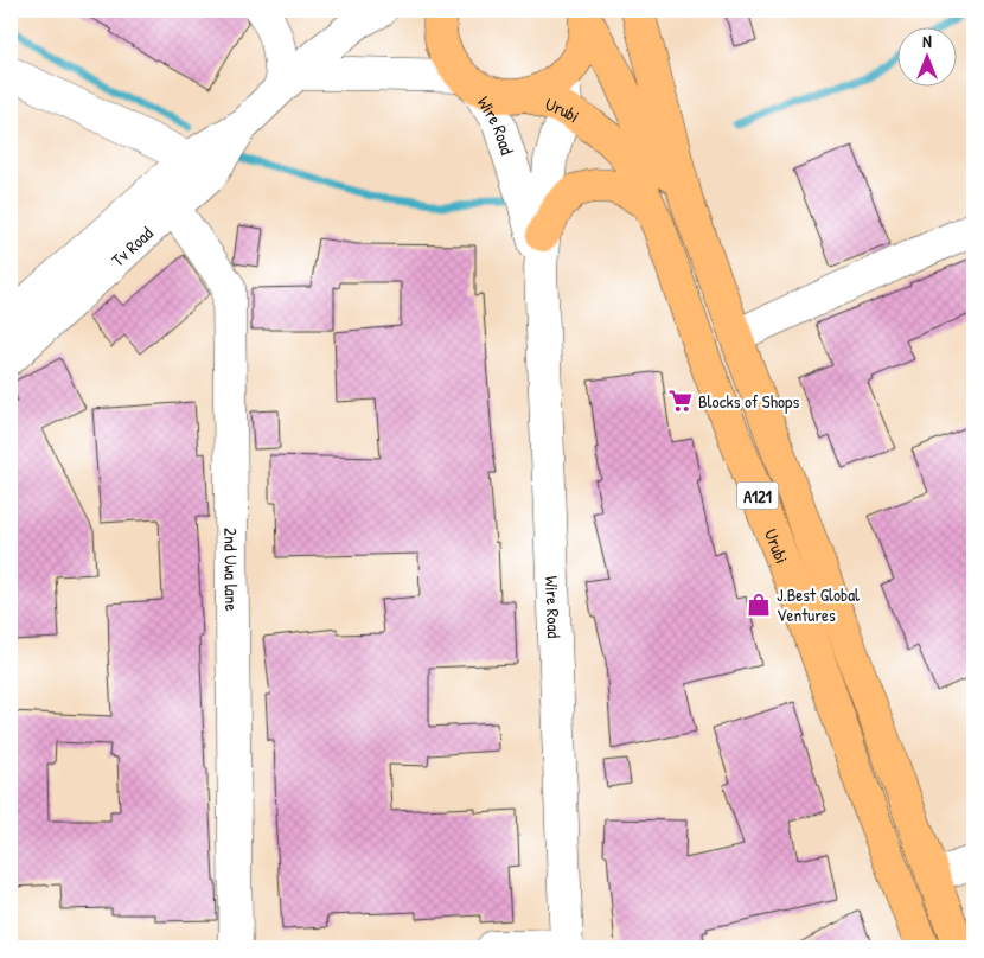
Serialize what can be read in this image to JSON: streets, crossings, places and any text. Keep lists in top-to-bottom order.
{
  "streets": {
    "highway": ["Urubi", "A121"],
    "street": ["Wire Road", "Tv Road", "2nd Uwa lane"]
  },
  "crossings": [
    ["Urubi", "Wire Road"],
    ["Urubi", "A121"],
    ["Wire Road", "A121"],
    ["Tv Road", "2nd Uwa lane"]
  ],
  "places": {
    "supermarket": ["Blocks of Shops"],
    "shop": ["J.Best Global Ventures"]
  },
  "north": "top"
}
